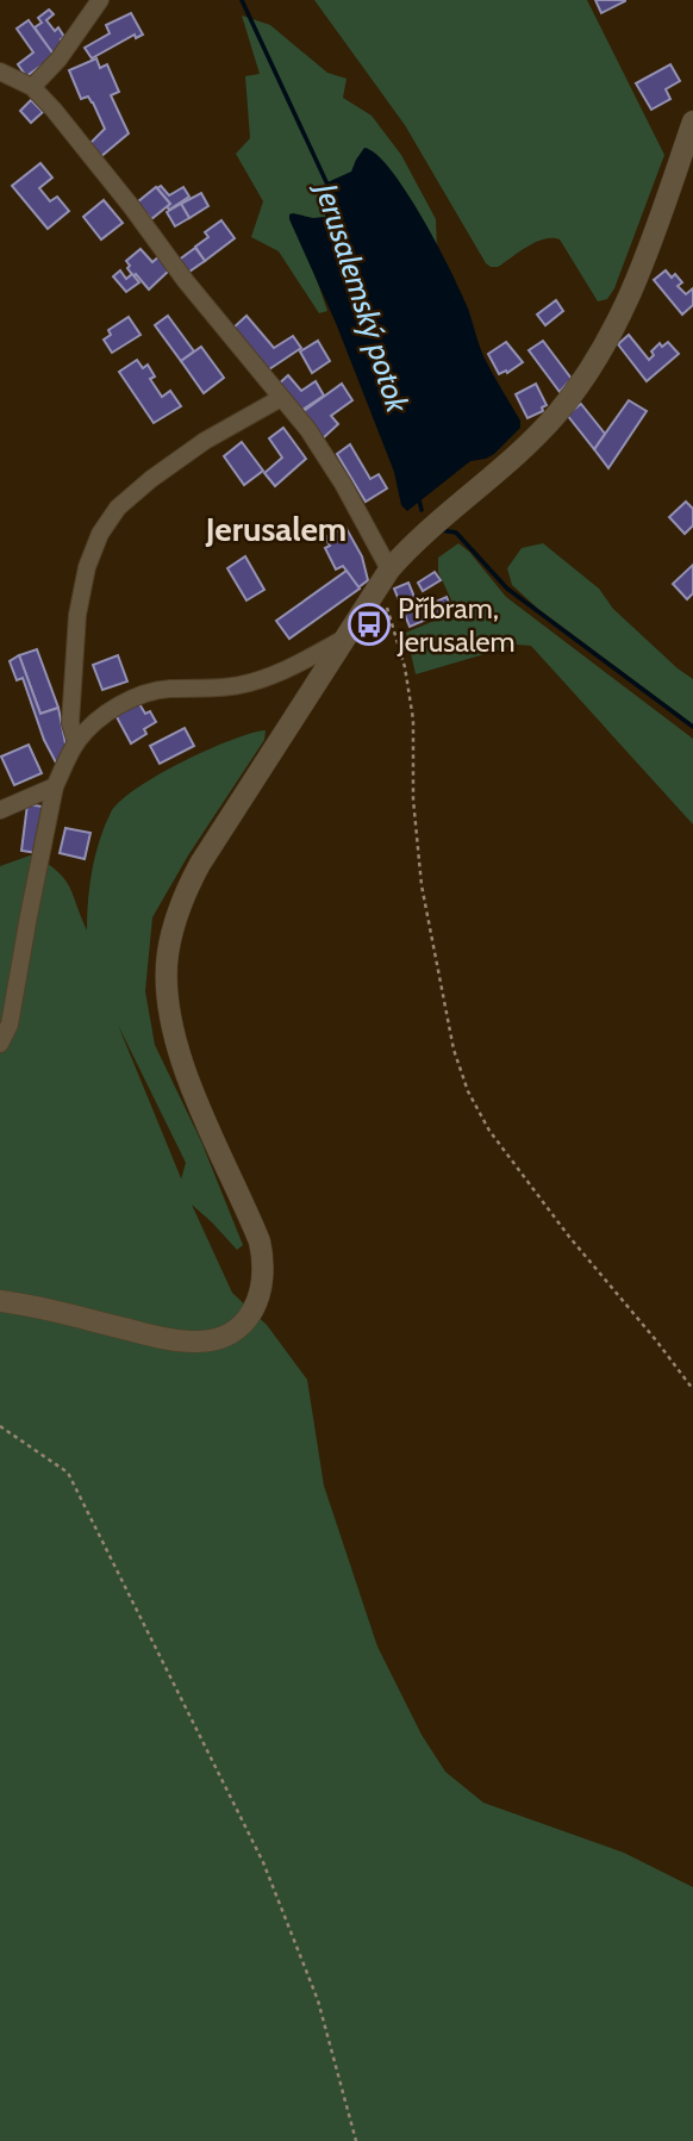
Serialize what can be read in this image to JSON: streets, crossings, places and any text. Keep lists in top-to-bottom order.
{
  "districts": ["Jerusalem"],
  "water": ["Jerusalemský potok"],
  "places": {
    "bus stop": ["Příbram, Jerusalem"]
  }
}
